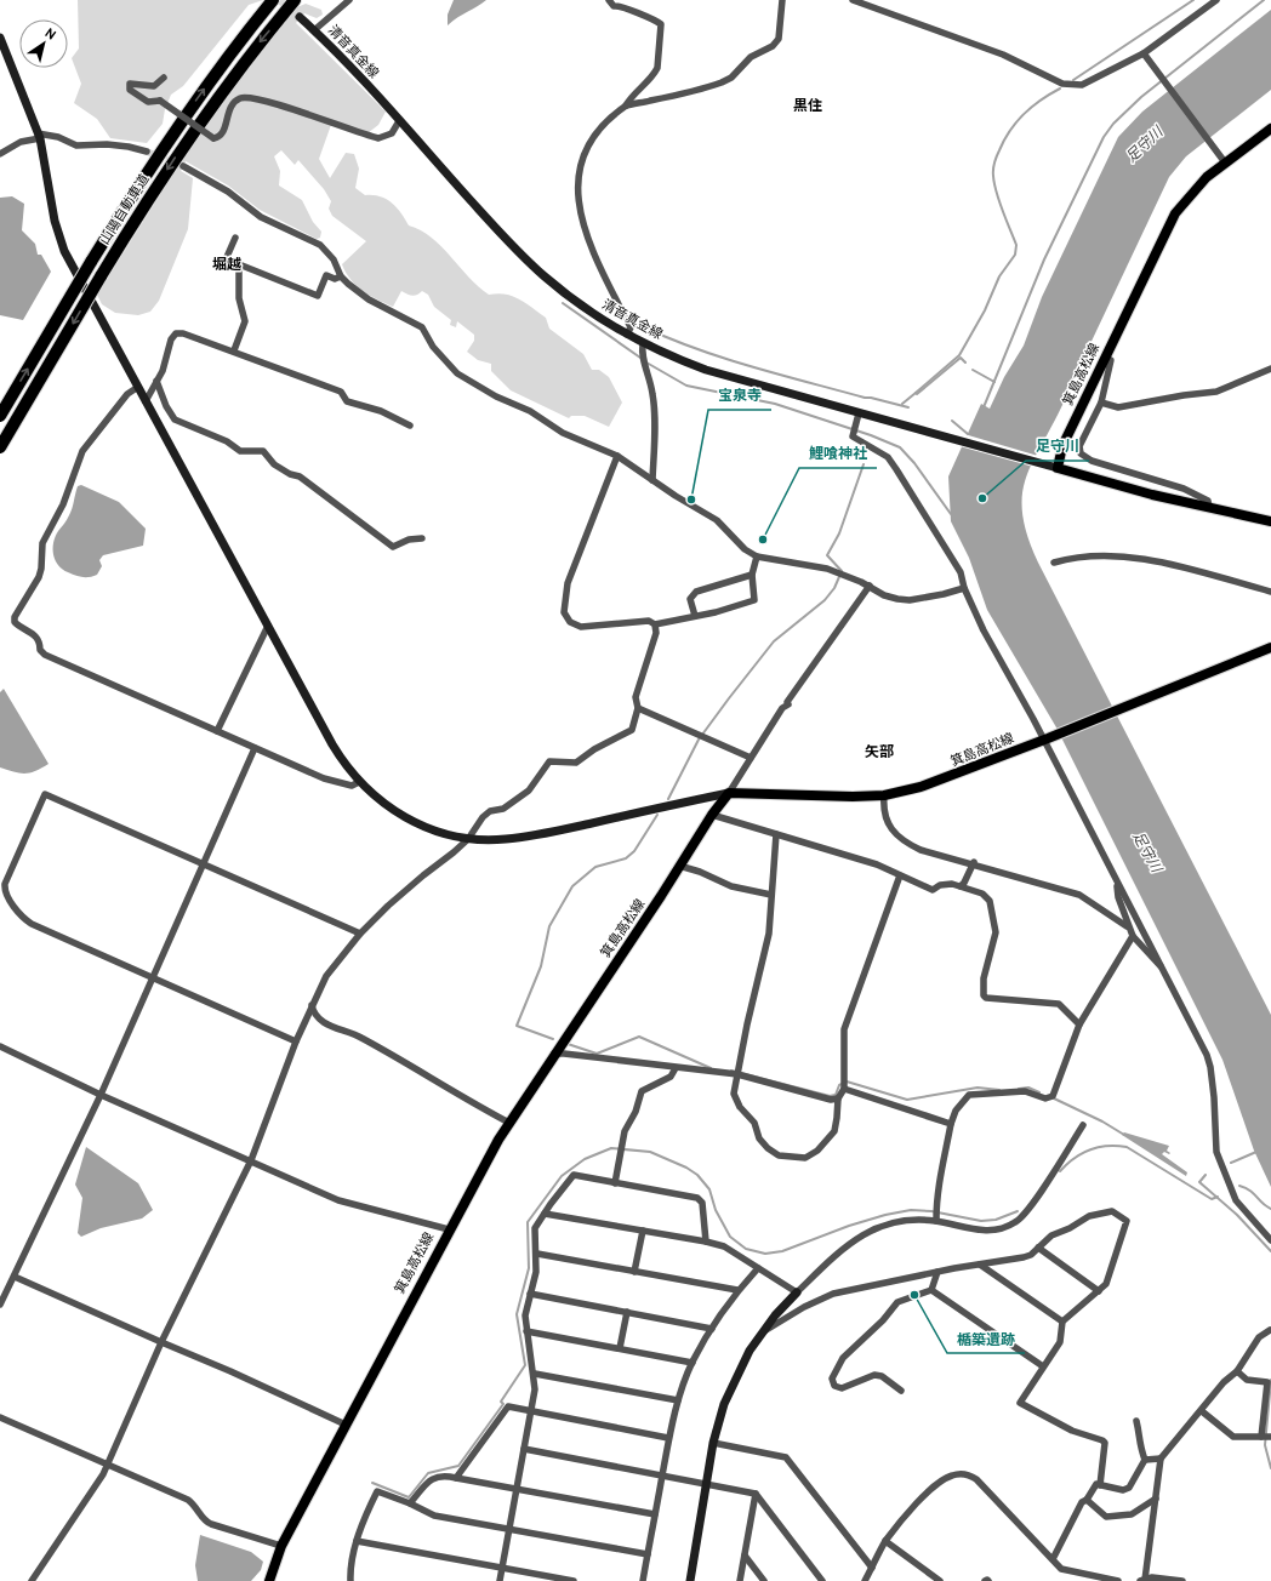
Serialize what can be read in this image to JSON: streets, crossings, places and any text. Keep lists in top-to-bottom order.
{
  "streets": {
    "highway": ["山陽自動車道"],
    "main road": ["箕島高松線"],
    "street": ["清音真金線"]
  },
  "crossings": [
    ["清音真金線", "箕島高松線"]
  ],
  "districts": ["黒住", "堀越", "矢部"],
  "water": ["足守川"],
  "places": [
    "足守川",
    "宝泉寺",
    "鯉喰神社",
    "楯築遺跡"
  ],
  "north": "top right"
}
